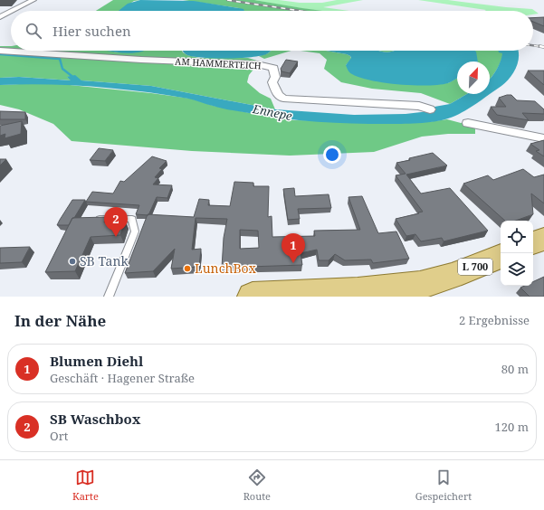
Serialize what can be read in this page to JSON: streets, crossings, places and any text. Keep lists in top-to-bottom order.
{
  "streets": {
    "main road": ["L 700"],
    "street": ["AM HAMMERTEICH"]
  },
  "water": ["Ennepe"],
  "places": ["SB Tank", "LunchBox"],
  "north": "top right",
  "page": {
    "search": "Hier suchen",
    "pins": ["2", "1"],
    "heading": ["In der Nähe", "2 Ergebnisse"],
    "list": [
      {
        "mark": "1",
        "name": "Blumen Diehl",
        "note": "Geschäft · Hagener Straße",
        "value": "80 m"
      },
      {
        "mark": "2",
        "name": "SB Waschbox",
        "note": "Ort",
        "value": "120 m"
      }
    ],
    "nav": ["Karte", "Route", "Gespeichert"]
  }
}
